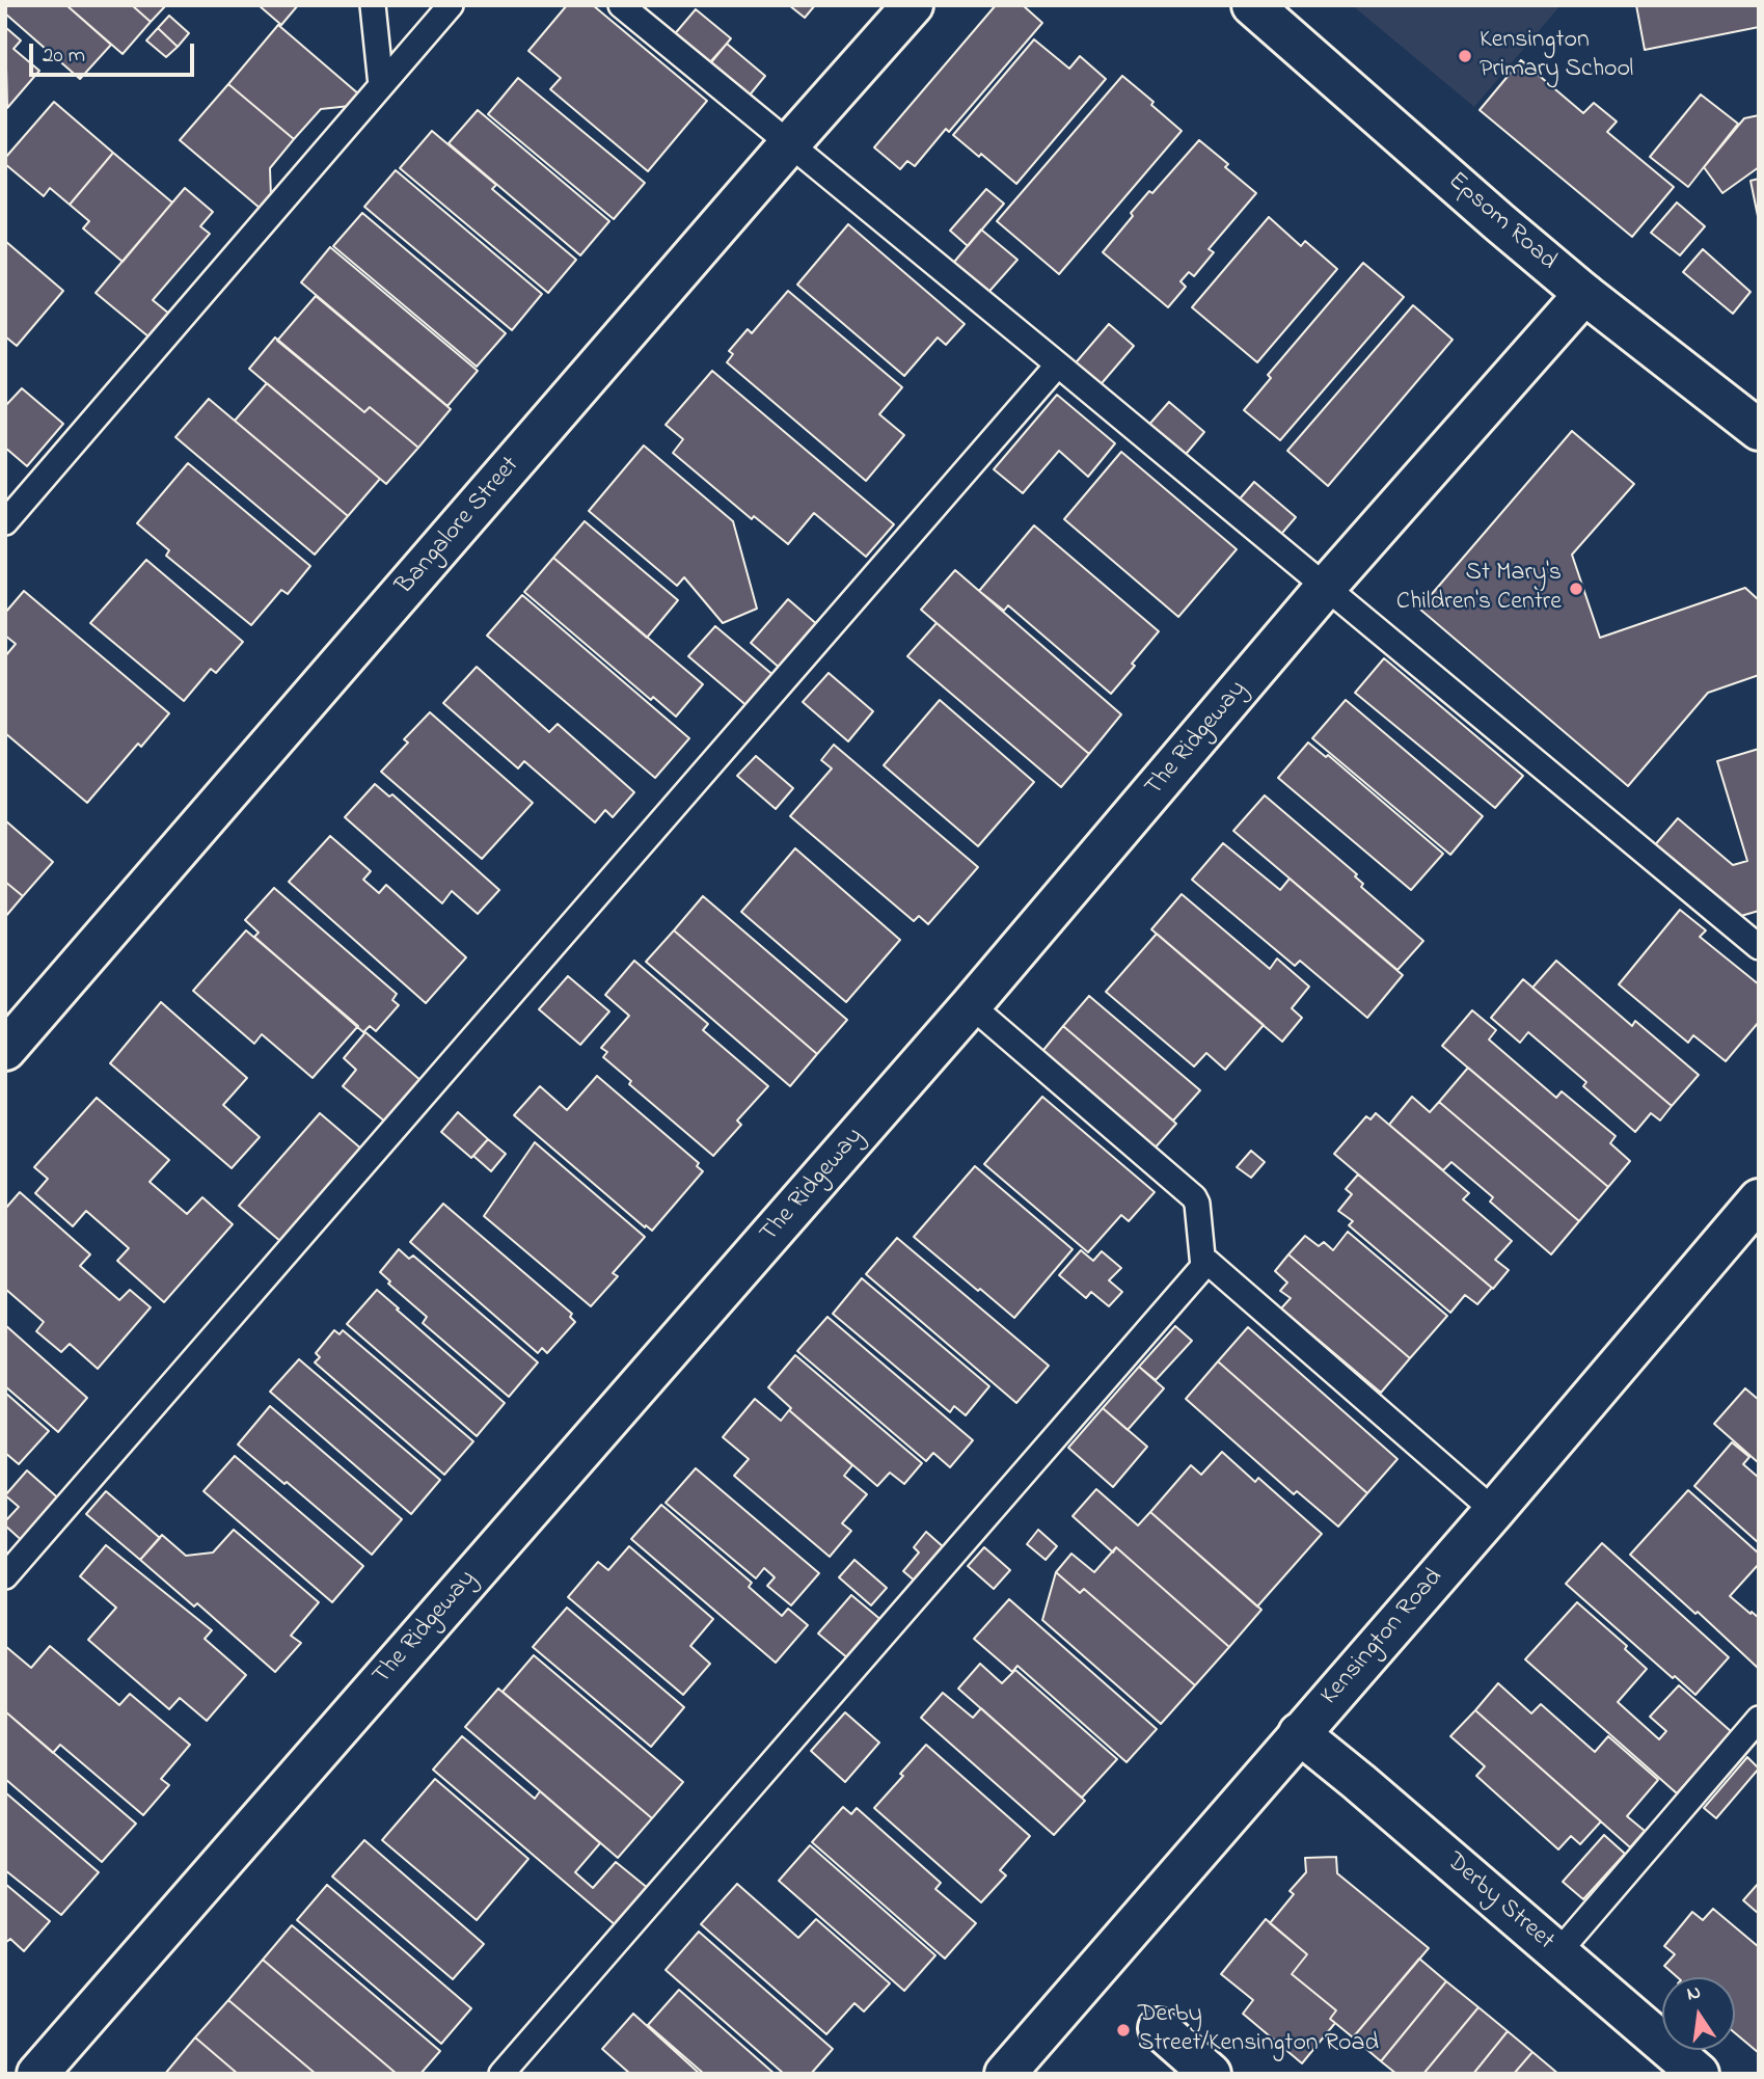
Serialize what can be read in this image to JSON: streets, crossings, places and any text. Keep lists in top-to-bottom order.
{
  "streets": {
    "street": [
      "Epsom Road",
      "Bangalore Street",
      "The Ridgeway",
      "Kensington Road",
      "Derby Street"
    ]
  },
  "crossings": [
    ["Epsom Road", "The Ridgeway"],
    ["Kensington Road", "Derby Street"]
  ],
  "places": ["Kensington Primary School", "St Mary's Children's Centre", "Derby Street/Kensington Road"],
  "scale_bar": "20 m",
  "north": "top"
}
